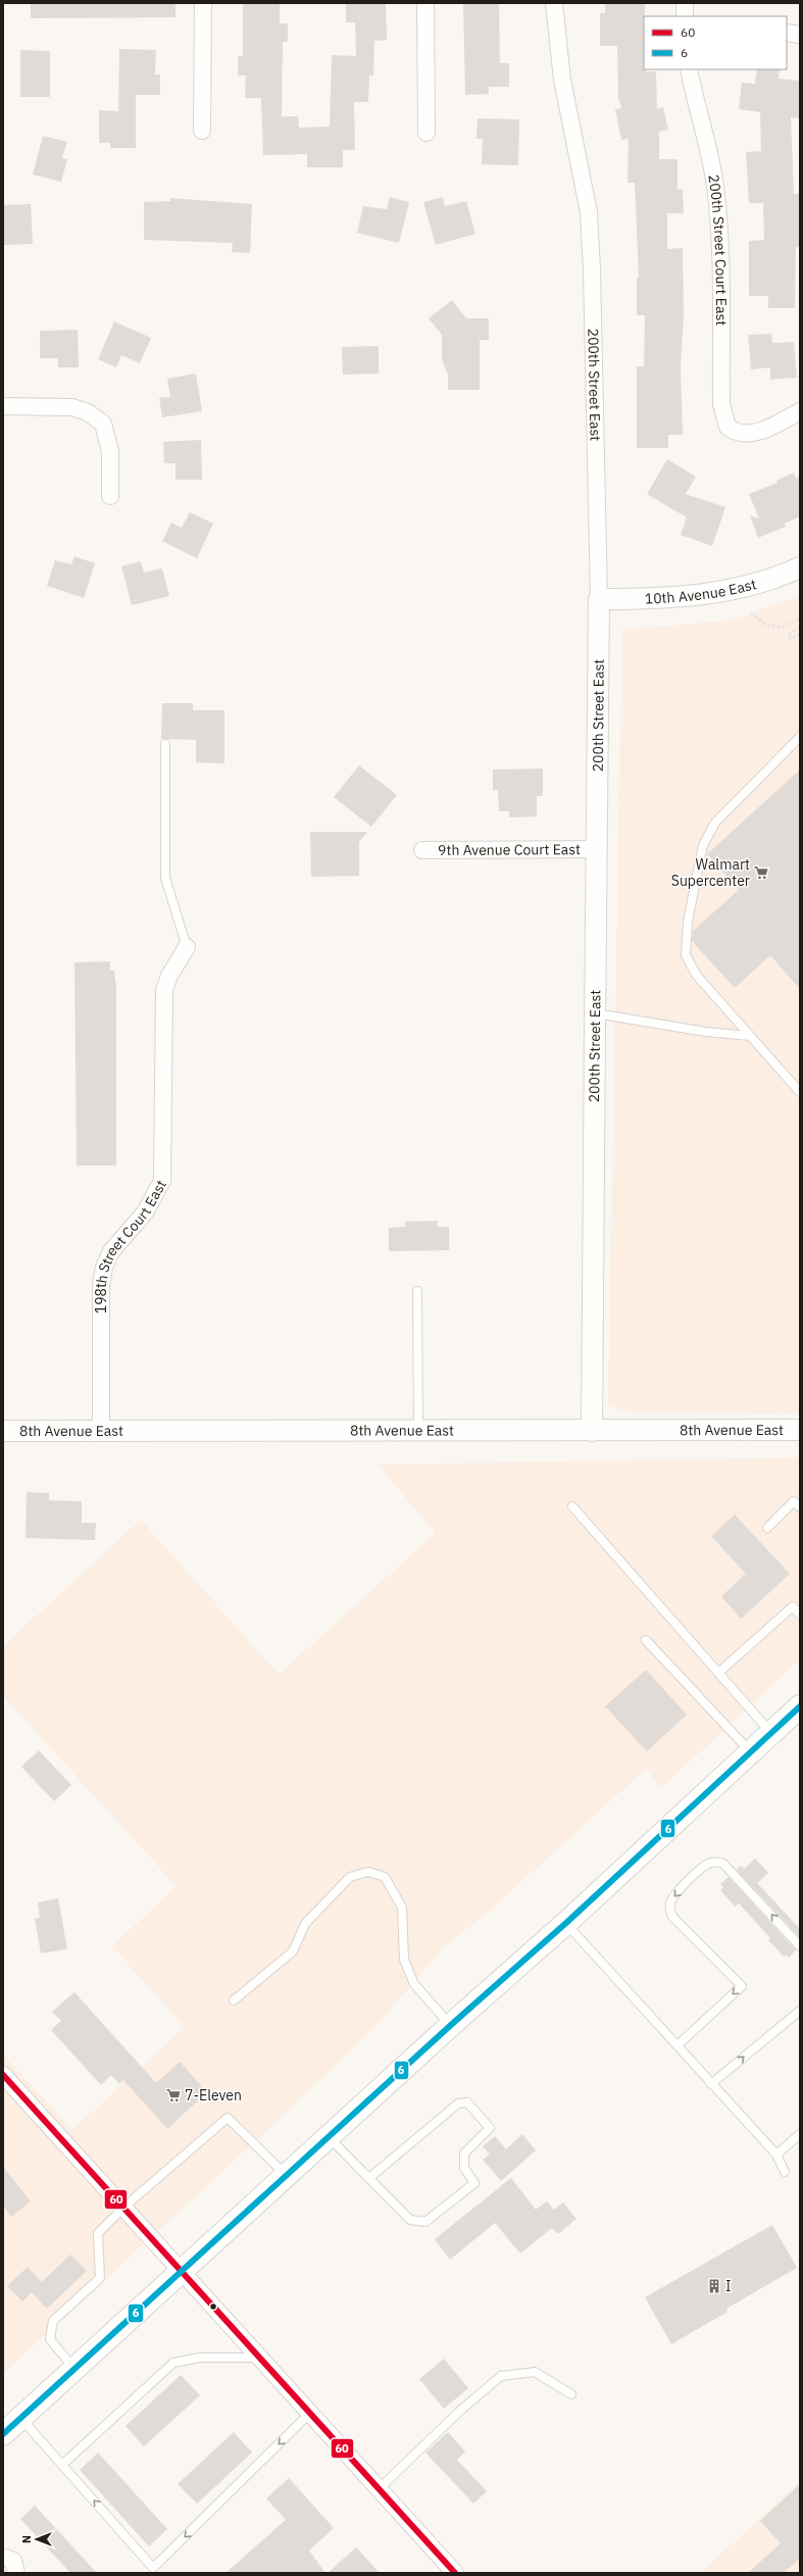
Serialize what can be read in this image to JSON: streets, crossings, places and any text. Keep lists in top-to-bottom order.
{
  "streets": {
    "street": [
      "200th Street Court East",
      "200th Street East",
      "10th Avenue East",
      "9th Avenue Court East",
      "198th Street Court East",
      "8th Avenue East"
    ]
  },
  "crossings": [
    ["200th Street East", "10th Avenue East"],
    ["200th Street East", "9th Avenue Court East"],
    ["200th Street East", "8th Avenue East"],
    ["198th Street Court East", "8th Avenue East"]
  ],
  "places": {
    "supermarket": ["Walmart Supercenter", "7-Eleven"],
    "building": ["I"]
  },
  "lines": ["transit line 6", "transit line 60"],
  "legend": ["60", "6"],
  "north": "left"
}
